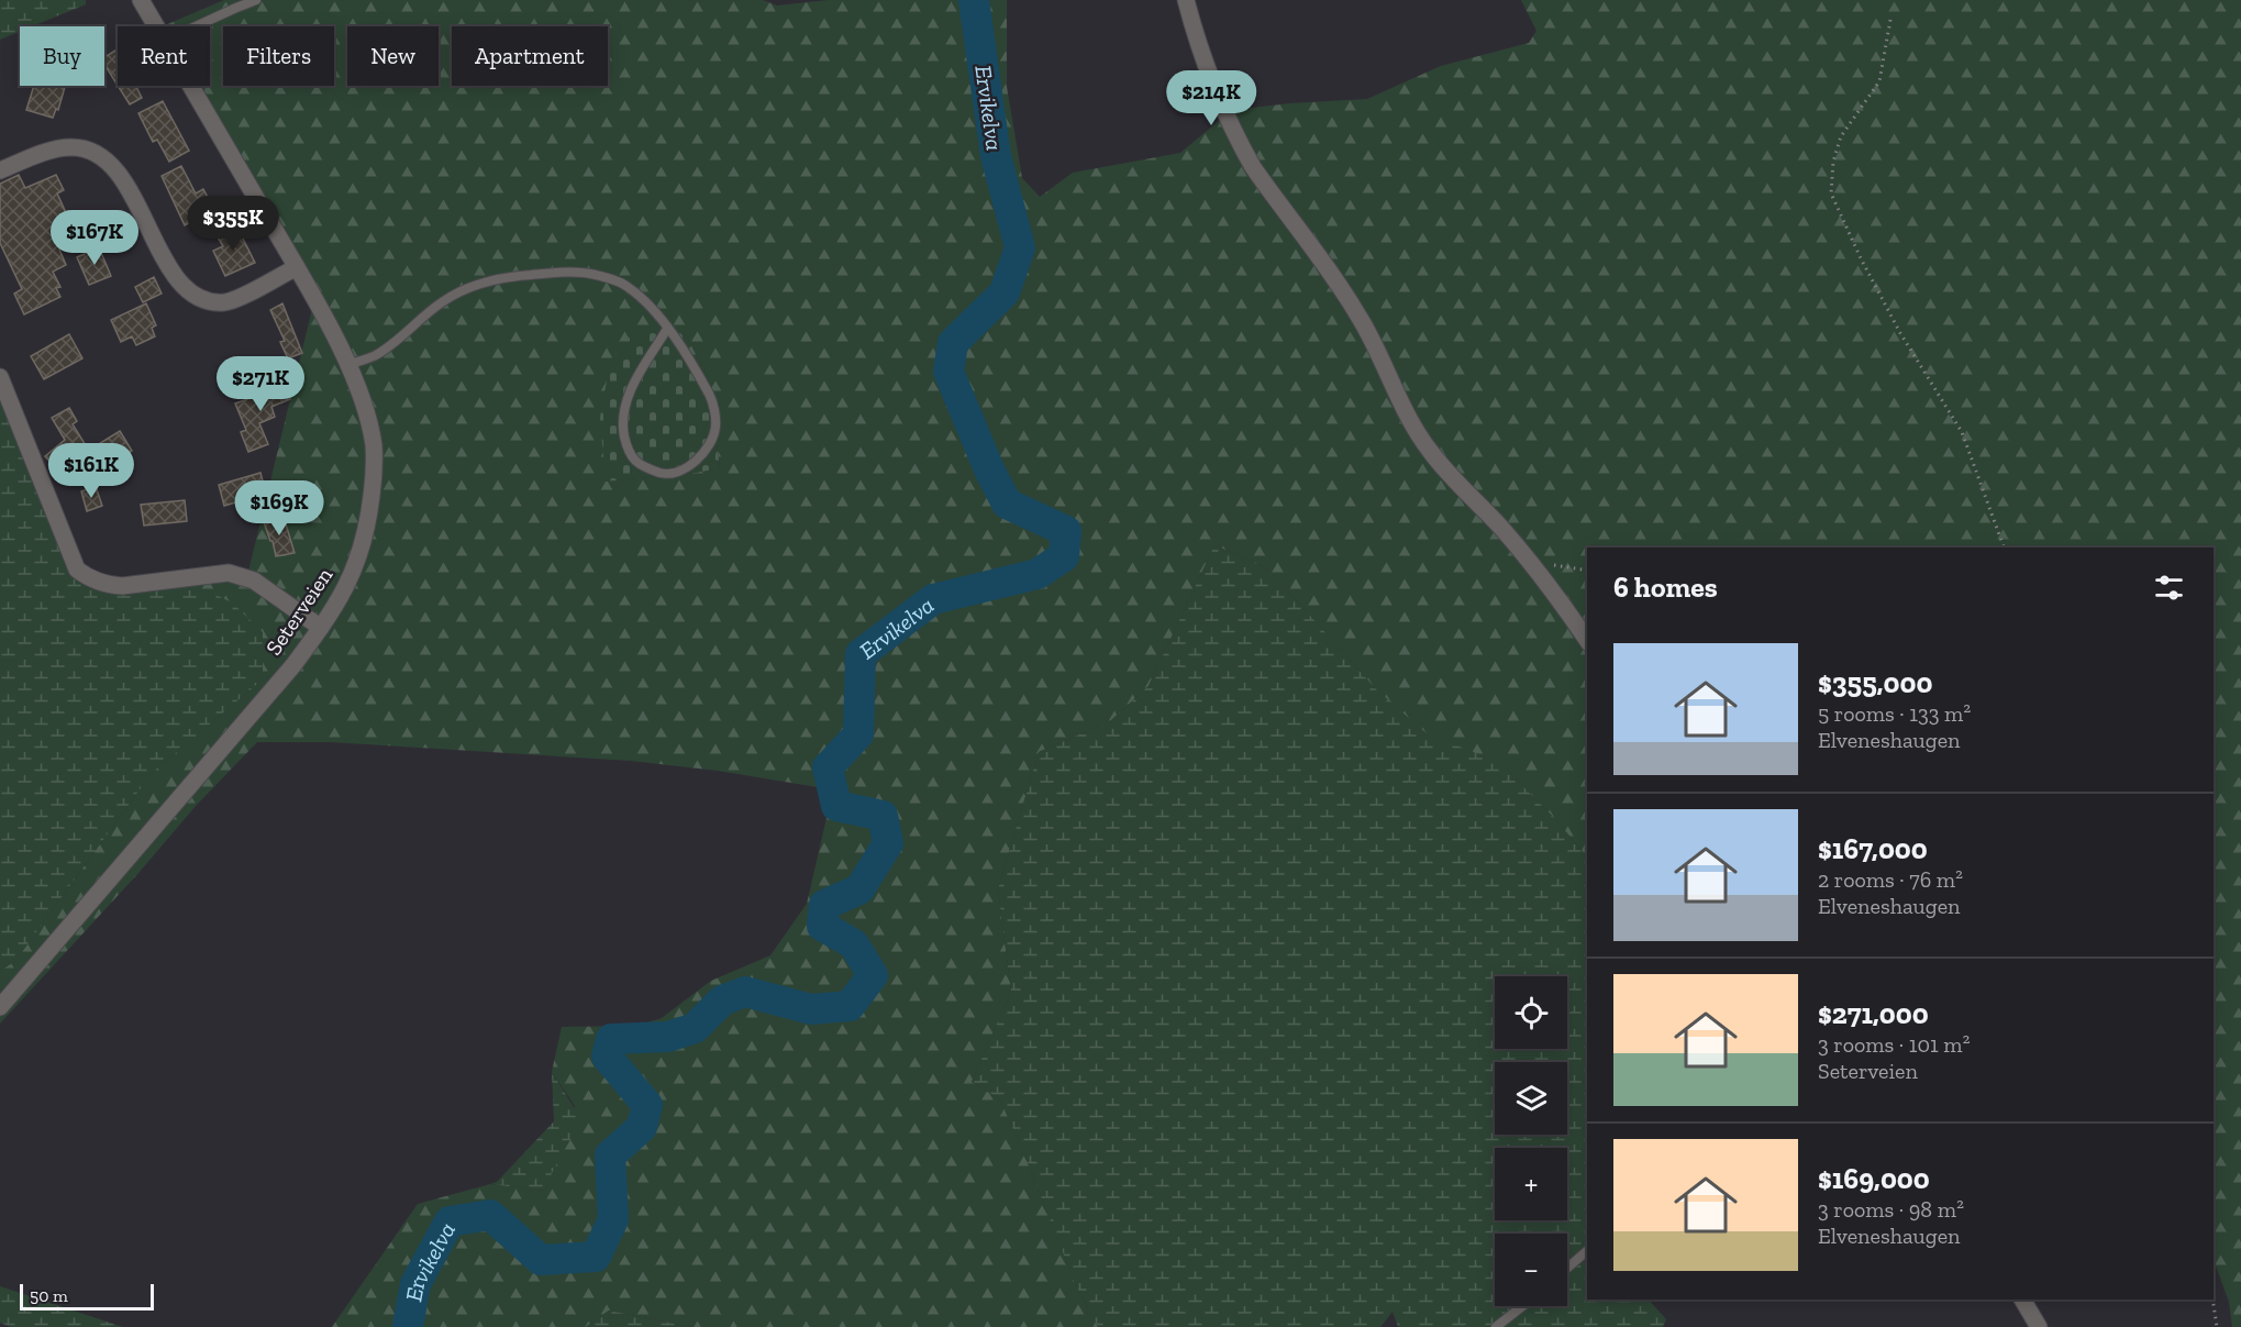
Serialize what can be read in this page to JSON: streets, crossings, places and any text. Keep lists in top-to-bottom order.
{
  "streets": {
    "street": ["Seterveien"]
  },
  "water": ["Ervikelva"],
  "scale_bar": "50 m",
  "page": {
    "chip": [
      "Buy",
      "Rent",
      "Filters",
      "New",
      "Apartment"
    ],
    "price": [
      "$214K",
      "$355K",
      "$167K",
      "$271K",
      "$161K",
      "$169K"
    ],
    "heading": "6 homes",
    "list": [
      {
        "name": "$355,000",
        "note": "5 rooms · 133 m² · Elveneshaugen"
      },
      {
        "name": "$167,000",
        "note": "2 rooms · 76 m² · Elveneshaugen"
      },
      {
        "name": "$271,000",
        "note": "3 rooms · 101 m² · Seterveien"
      },
      {
        "name": "$169,000",
        "note": "3 rooms · 98 m² · Elveneshaugen"
      }
    ],
    "map_buttons": ["+", "−"],
    "scale": "50 m"
  }
}
